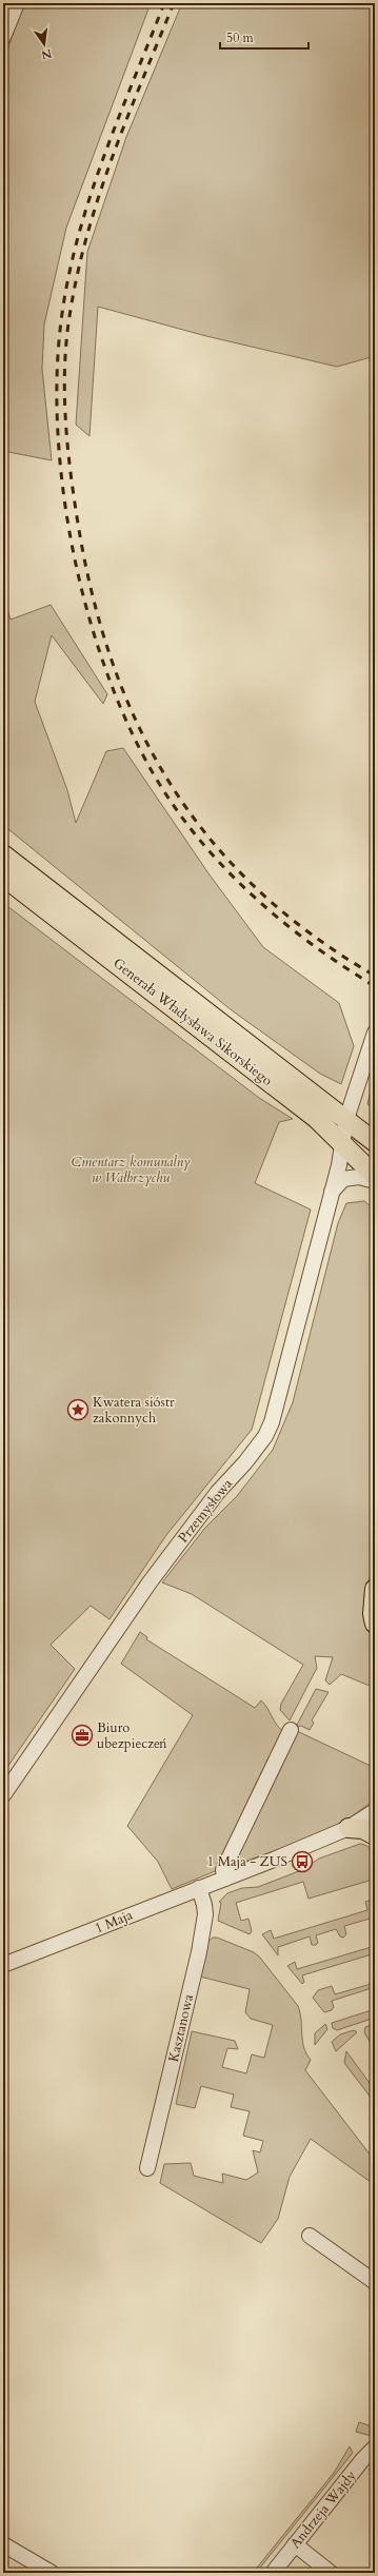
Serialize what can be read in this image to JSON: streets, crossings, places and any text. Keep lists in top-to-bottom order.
{
  "streets": {
    "main road": ["Generała Władysława Sikorskiego"],
    "street": [
      "Przemysłowa",
      "1 Maja",
      "Kasztanowa",
      "Andrzeja Wajdy"
    ]
  },
  "crossings": [
    ["Generała Władysława Sikorskiego", "Przemysłowa"],
    ["1 Maja", "Kasztanowa"]
  ],
  "parks": ["Cmentarz komunalny w Wałbrzychu"],
  "places": {
    "place": ["Kwatera sióstr zakonnych"],
    "office": ["Biuro ubezpieczeń"],
    "bus stop": ["1 Maja - ZUS"]
  },
  "scale_bar": "50 m",
  "north": "bottom"
}
